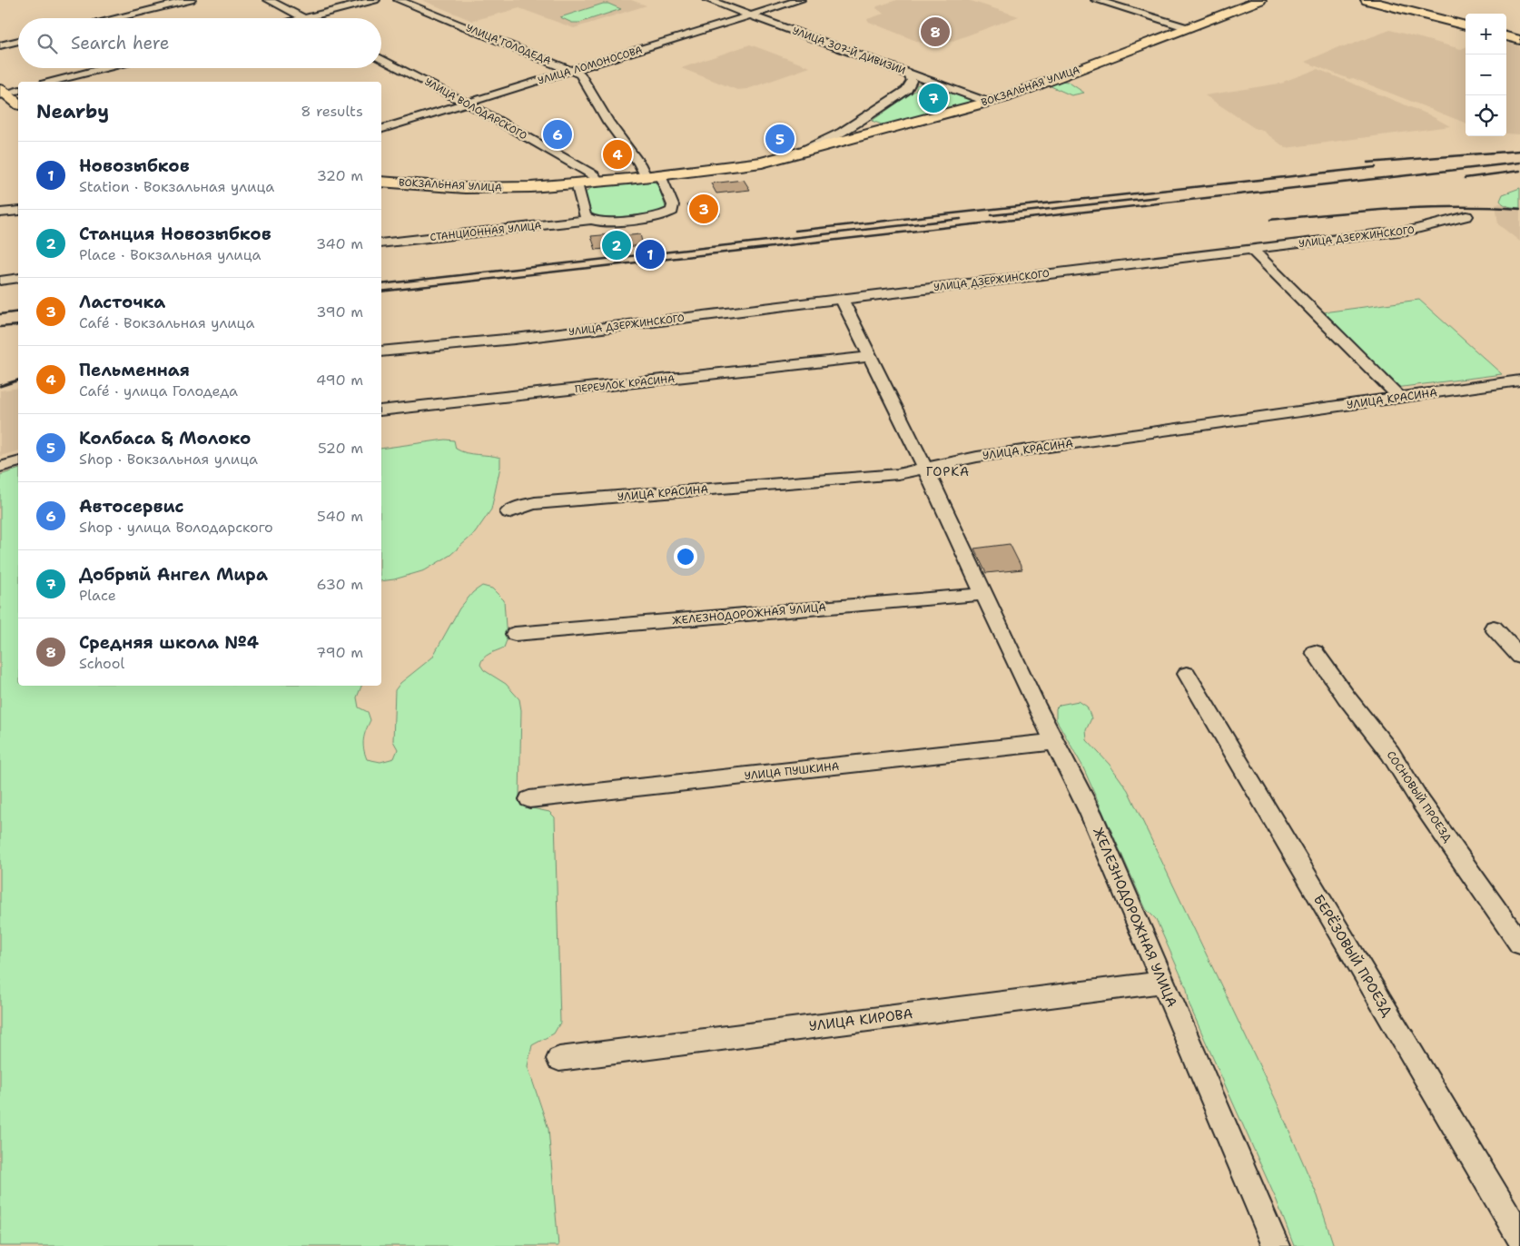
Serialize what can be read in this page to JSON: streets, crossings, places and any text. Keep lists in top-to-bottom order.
{
  "streets": {
    "main road": ["ВОКЗАЛЬНАЯ УЛИЦА"],
    "street": [
      "УЛИЦА ГОЛОДЕДА",
      "УЛИЦА 307-Й ДИВИЗИИ",
      "УЛИЦА ЛОМОНОСОВА",
      "УЛИЦА ВОЛОДАРСКОГО",
      "СТАНЦИОННАЯ УЛИЦА",
      "УЛИЦА ДЗЕРЖИНСКОГО",
      "ПЕРЕУЛОК КРАСИНА",
      "УЛИЦА КРАСИНА",
      "ЖЕЛЕЗНОДОРОЖНАЯ УЛИЦА",
      "УЛИЦА ПУШКИНА",
      "СОСНОВЫЙ ПРОЕЗД",
      "БЕРЁЗОВЫЙ ПРОЕЗД",
      "УЛИЦА КИРОВА"
    ]
  },
  "crossings": [
    ["УЛИЦА ГОЛОДЕДА", "УЛИЦА ЛОМОНОСОВА"],
    ["УЛИЦА ГОЛОДЕДА", "ВОКЗАЛЬНАЯ УЛИЦА"],
    ["УЛИЦА 307-Й ДИВИЗИИ", "УЛИЦА ЛОМОНОСОВА"],
    ["УЛИЦА 307-Й ДИВИЗИИ", "ВОКЗАЛЬНАЯ УЛИЦА"],
    ["УЛИЦА ЛОМОНОСОВА", "УЛИЦА ВОЛОДАРСКОГО"],
    ["ВОКЗАЛЬНАЯ УЛИЦА", "УЛИЦА ВОЛОДАРСКОГО"],
    ["УЛИЦА ДЗЕРЖИНСКОГО", "ЖЕЛЕЗНОДОРОЖНАЯ УЛИЦА"],
    ["ПЕРЕУЛОК КРАСИНА", "ЖЕЛЕЗНОДОРОЖНАЯ УЛИЦА"],
    ["УЛИЦА КРАСИНА", "ЖЕЛЕЗНОДОРОЖНАЯ УЛИЦА"],
    ["ЖЕЛЕЗНОДОРОЖНАЯ УЛИЦА", "УЛИЦА ПУШКИНА"],
    ["ЖЕЛЕЗНОДОРОЖНАЯ УЛИЦА", "УЛИЦА КИРОВА"]
  ],
  "districts": ["ГОРКА"],
  "page": {
    "map_buttons": ["+", "−"],
    "pins": [
      "8",
      "7",
      "6",
      "5",
      "4",
      "3",
      "2",
      "1"
    ],
    "search": "Search here",
    "heading": ["Nearby", "8 results"],
    "list": [
      {
        "mark": "1",
        "name": "Новозыбков",
        "note": "Station · Вокзальная улица",
        "value": "320 m"
      },
      {
        "mark": "2",
        "name": "Станция Новозыбков",
        "note": "Place · Вокзальная улица",
        "value": "340 m"
      },
      {
        "mark": "3",
        "name": "Ласточка",
        "note": "Café · Вокзальная улица",
        "value": "390 m"
      },
      {
        "mark": "4",
        "name": "Пельменная",
        "note": "Café · улица Голодеда",
        "value": "490 m"
      },
      {
        "mark": "5",
        "name": "Колбаса & Молоко",
        "note": "Shop · Вокзальная улица",
        "value": "520 m"
      },
      {
        "mark": "6",
        "name": "Автосервис",
        "note": "Shop · улица Володарского",
        "value": "540 m"
      },
      {
        "mark": "7",
        "name": "Добрый Ангел Мира",
        "note": "Place",
        "value": "630 m"
      },
      {
        "mark": "8",
        "name": "Средняя школа №4",
        "note": "School",
        "value": "790 m"
      }
    ]
  }
}
